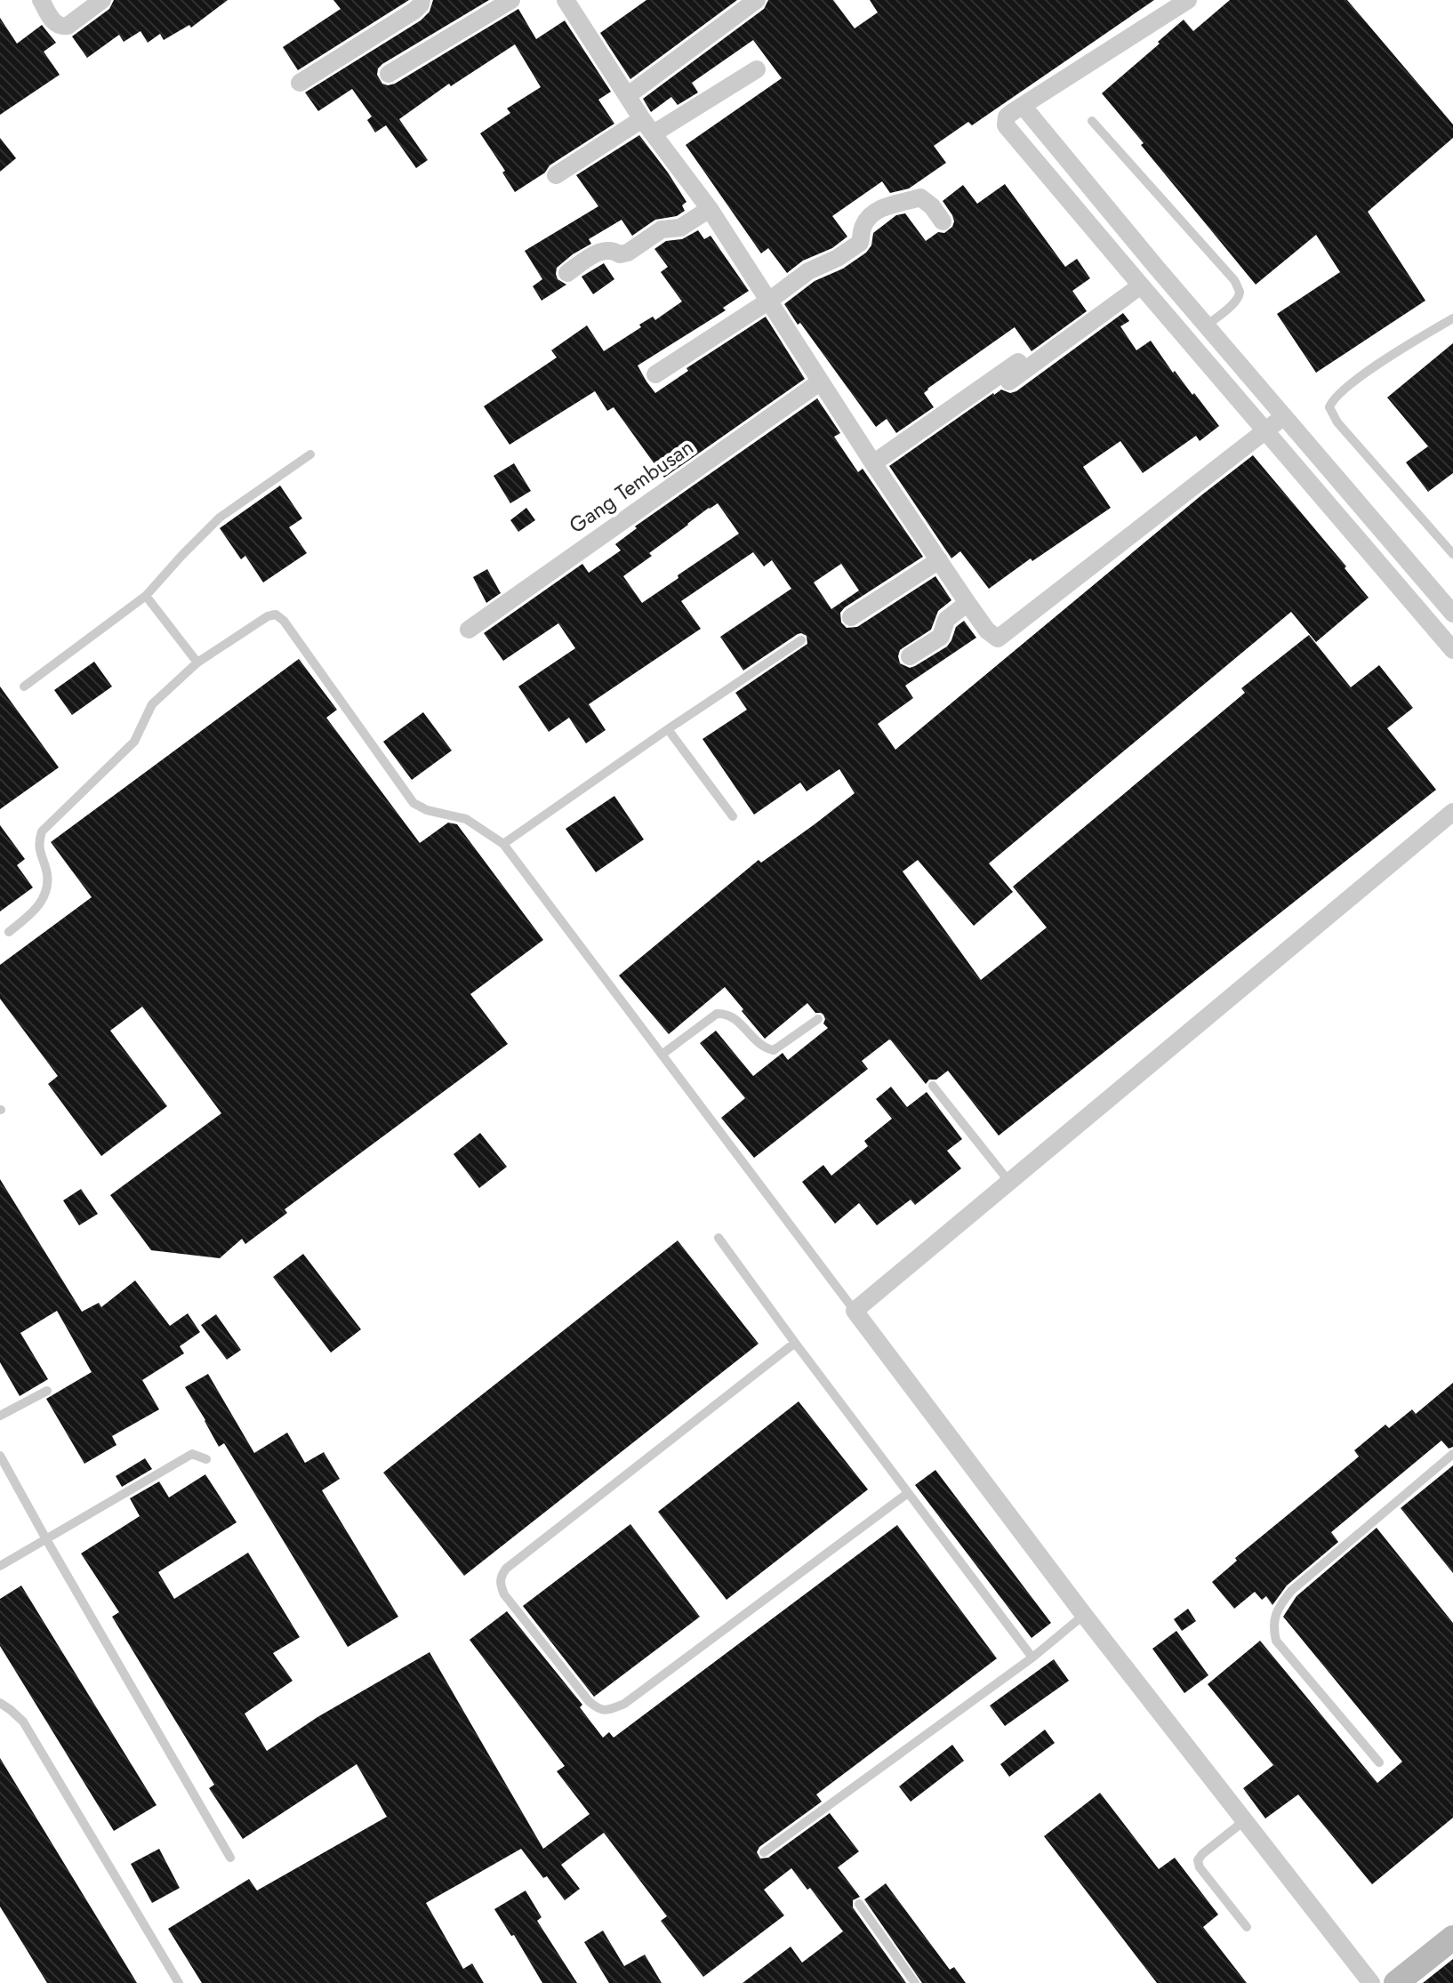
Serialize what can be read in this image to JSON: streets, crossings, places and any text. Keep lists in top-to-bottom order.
{
  "streets": {
    "street": ["Gang Tembusan"]
  }
}
